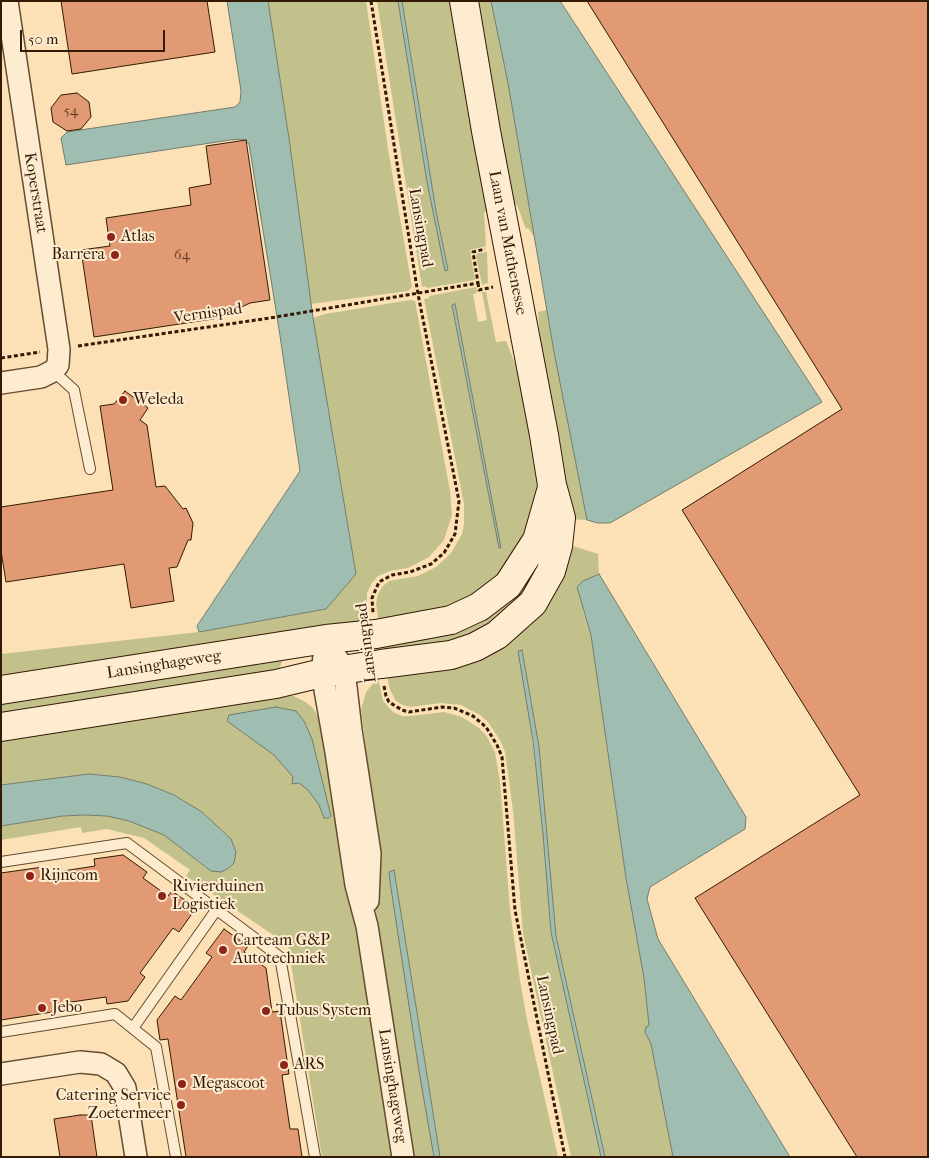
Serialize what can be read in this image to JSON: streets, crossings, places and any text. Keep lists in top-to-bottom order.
{
  "streets": {
    "street": ["Koperstraat", "Laan van Mathenesse", "Lansinghageweg"],
    "path": ["Lansingpad", "Vernispad"]
  },
  "crossings": [
    ["Koperstraat", "Vernispad"],
    ["Lansingpad", "Laan van Mathenesse"],
    ["Lansingpad", "Vernispad"],
    ["Laan van Mathenesse", "Lansinghageweg"]
  ],
  "places": [
    "Atlas",
    "Barrera",
    "Weleda",
    "Rijncom",
    "Rivierduinen Logistiek",
    "Carteam G&P Autotechniek",
    "Jebo",
    "Tubus System",
    "ARS",
    "Megascoot",
    "Catering Service Zoetermeer"
  ],
  "house_numbers": ["54", "64"],
  "scale_bar": "50 m"
}
